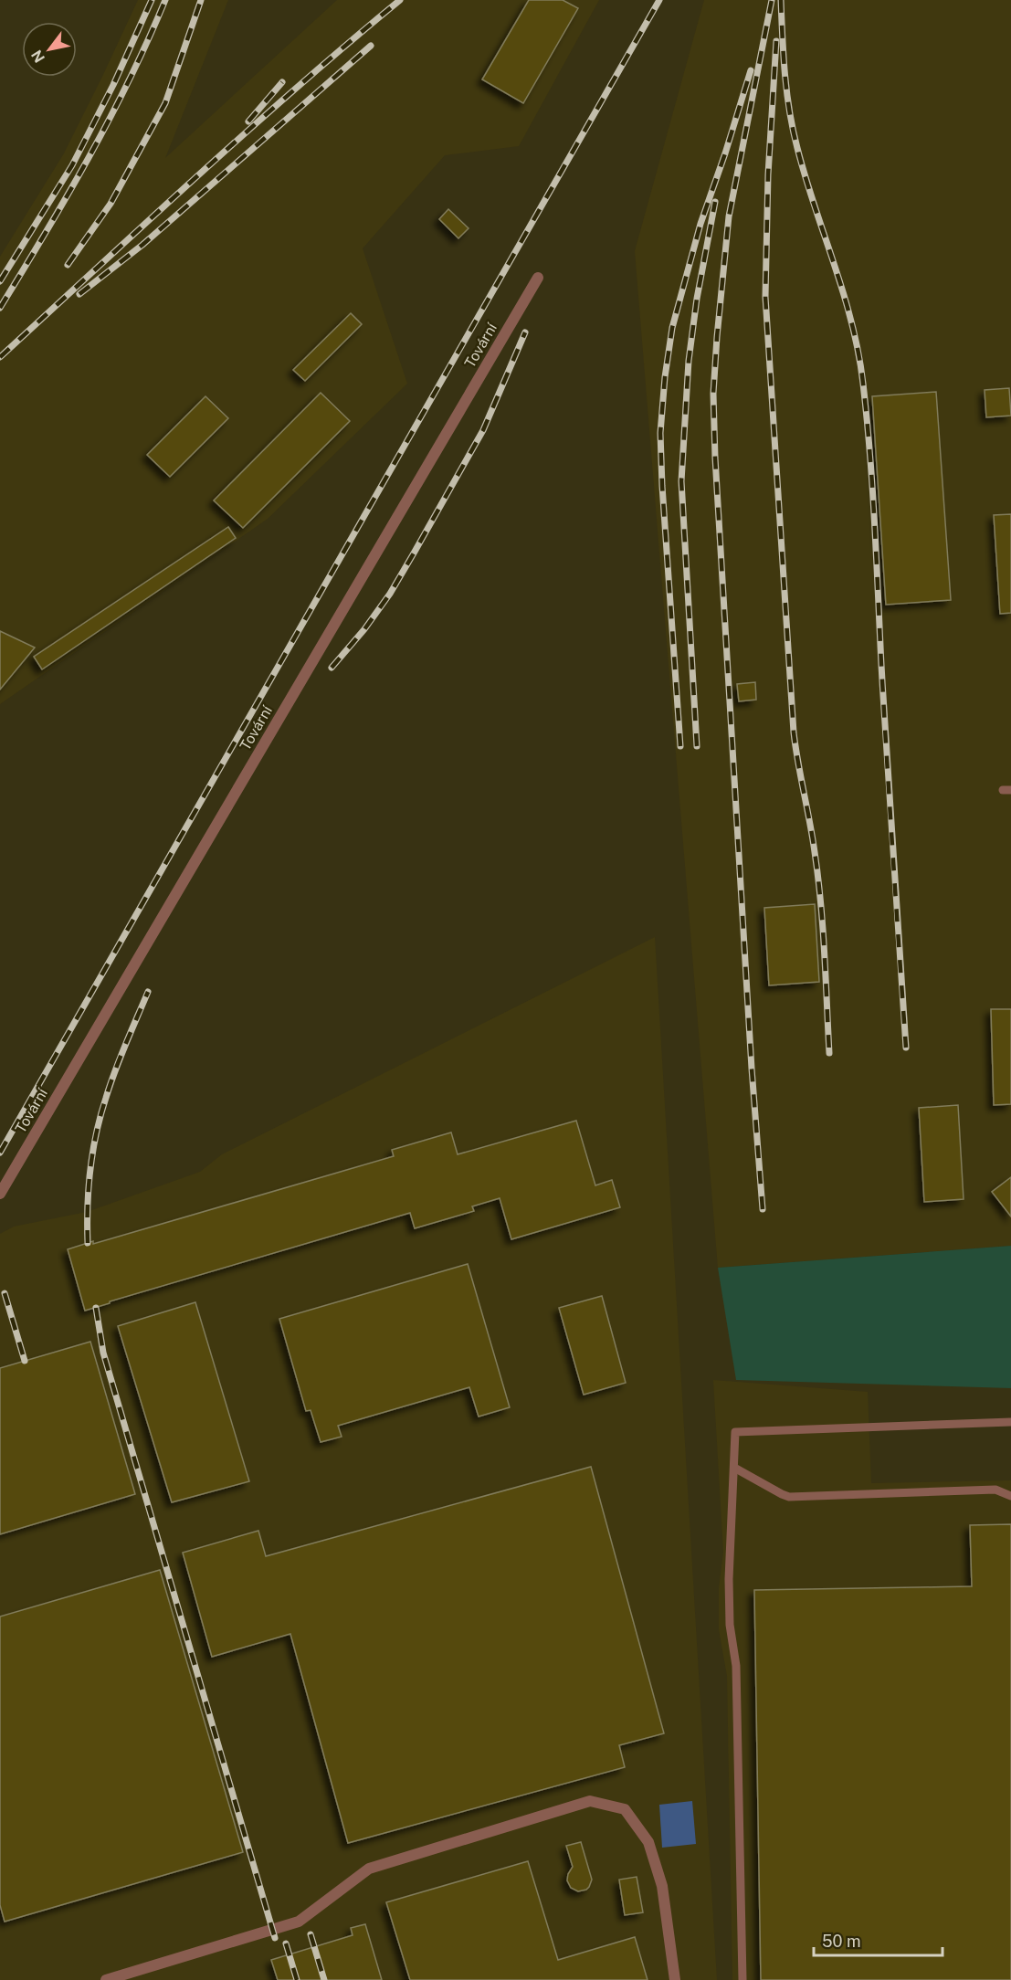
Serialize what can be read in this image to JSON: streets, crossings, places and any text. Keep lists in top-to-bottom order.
{
  "streets": {
    "street": ["Tovární"]
  },
  "scale_bar": "50 m",
  "north": "bottom left"
}
